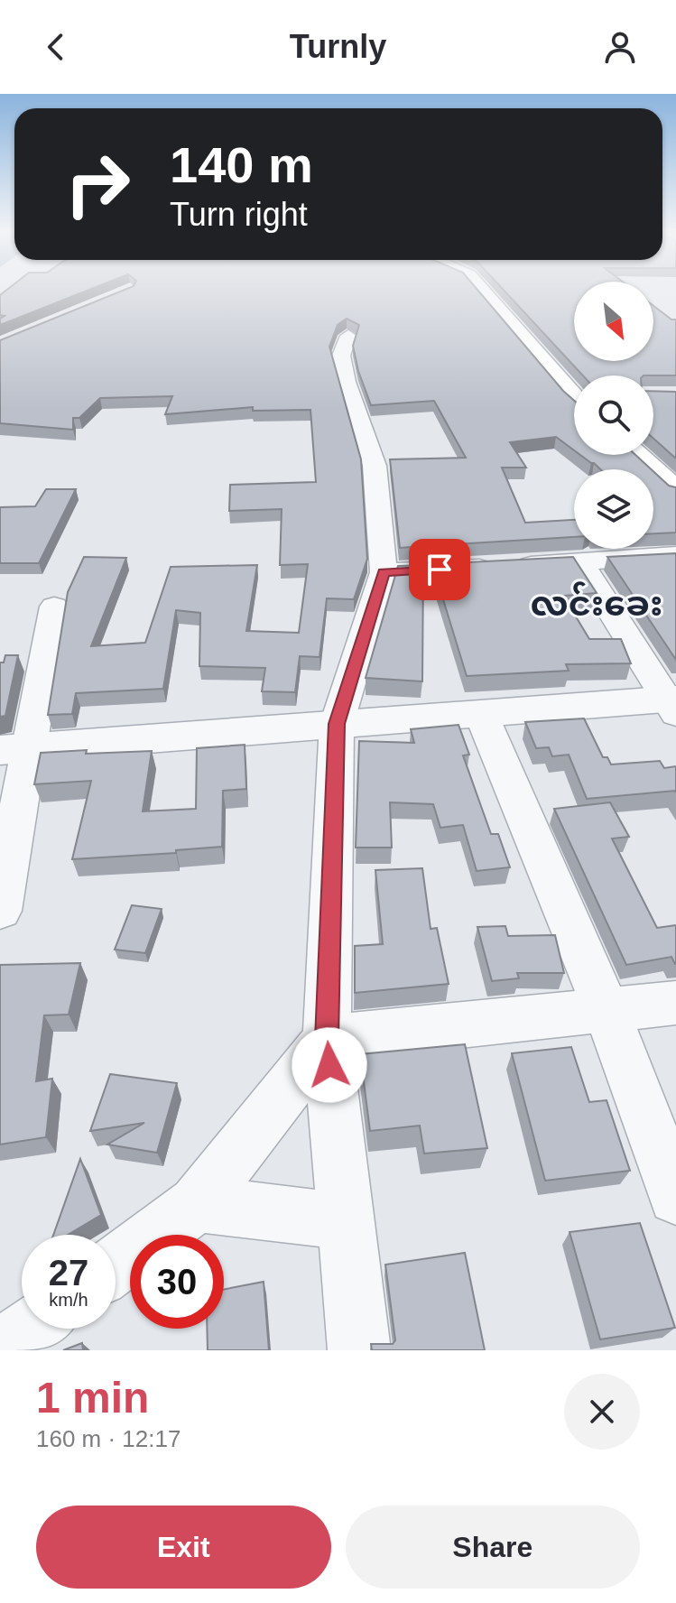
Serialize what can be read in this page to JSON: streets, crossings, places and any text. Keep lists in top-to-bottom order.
{
  "districts": ["လင်းခေး"],
  "north": "bottom right",
  "page": {
    "header": "Turnly",
    "turn": ["140 m", "Turn right"],
    "speed": "27 km/h",
    "limit": "30",
    "heading": ["1 min", "160 m · 12:17"],
    "buttons": ["Exit", "Share"]
  }
}
